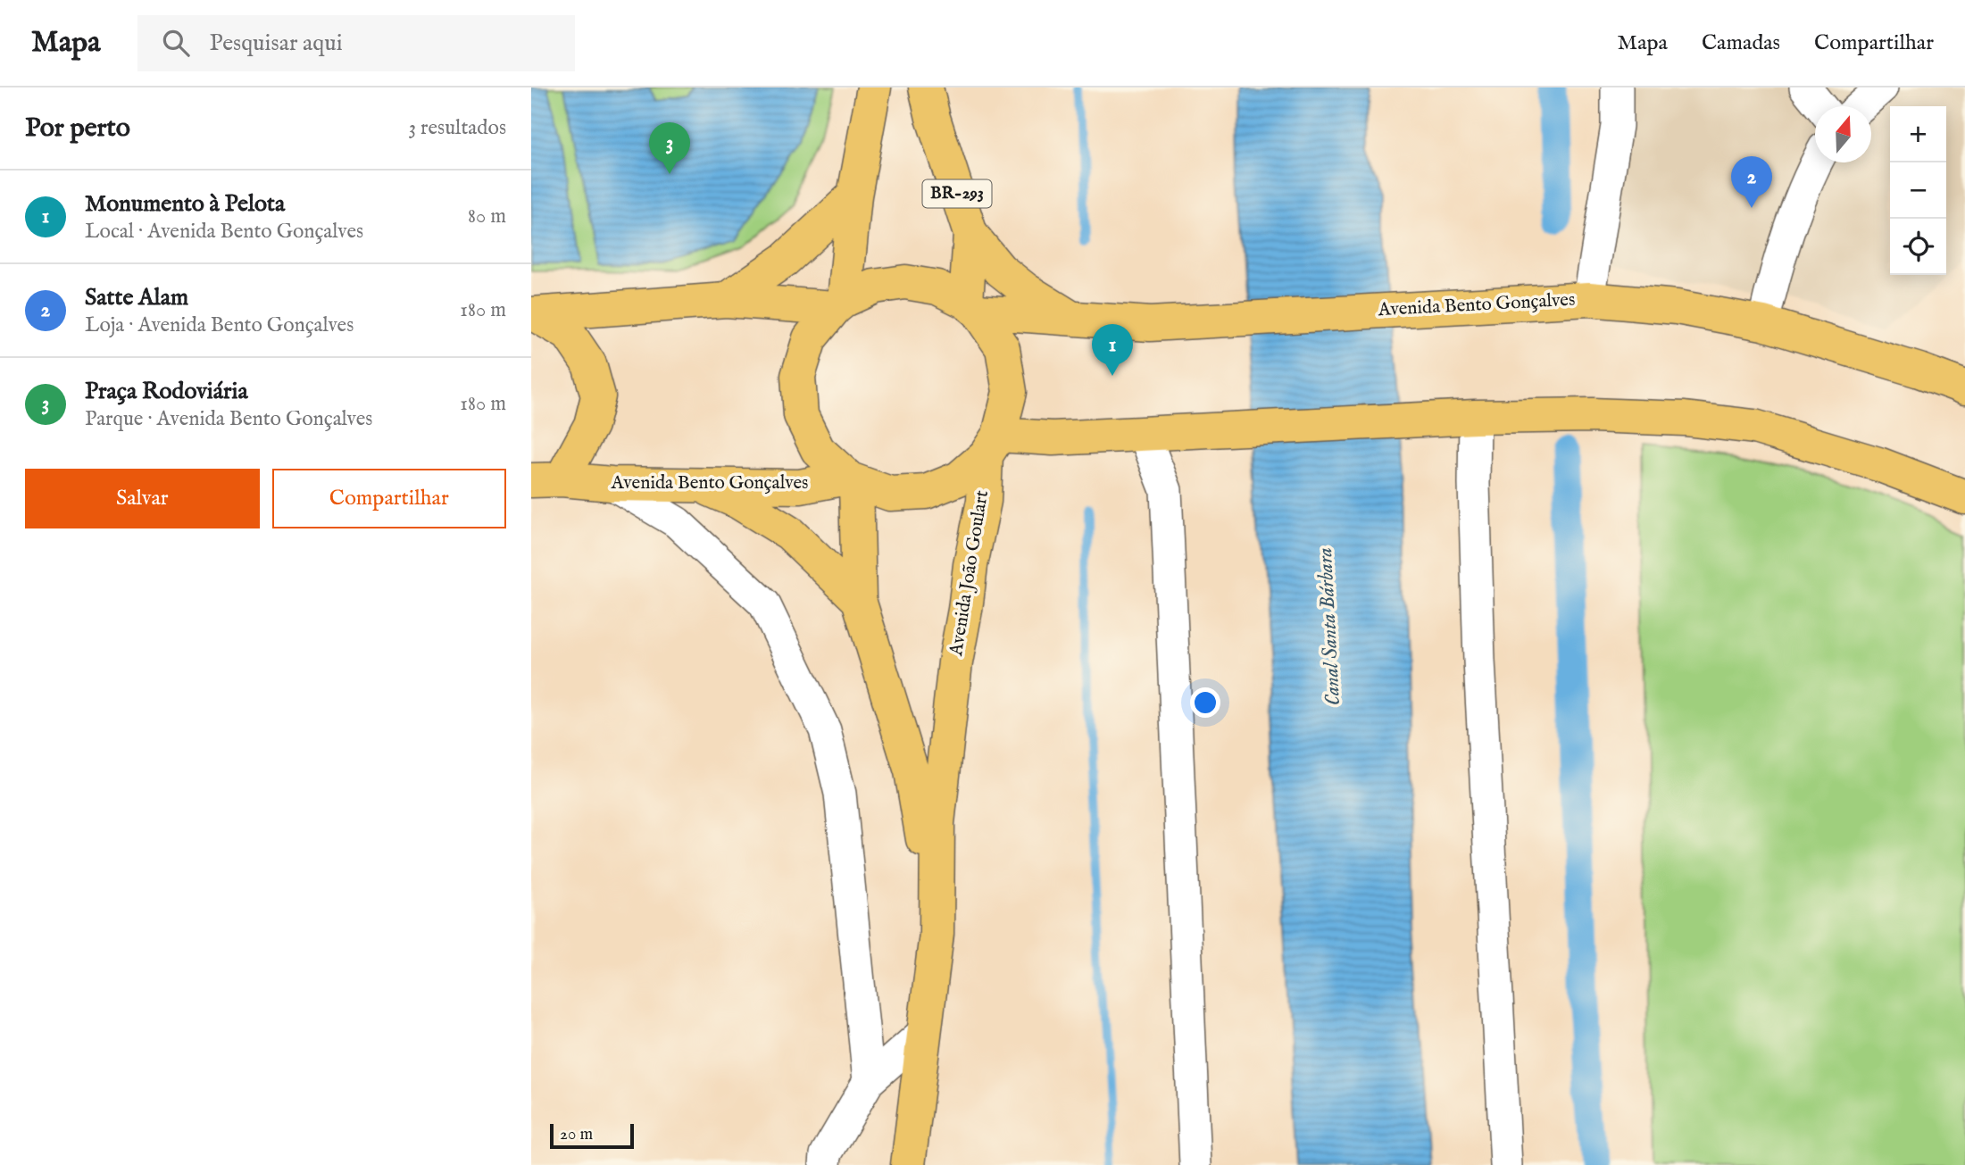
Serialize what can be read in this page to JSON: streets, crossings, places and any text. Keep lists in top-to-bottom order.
{
  "streets": {
    "main road": ["BR-293", "Avenida Bento Gonçalves", "Avenida João Goulart"]
  },
  "crossings": [
    ["BR-293", "Avenida Bento Gonçalves"],
    ["BR-293", "Avenida João Goulart"],
    ["Avenida Bento Gonçalves", "Avenida João Goulart"]
  ],
  "water": ["Canal Santa Bárbara"],
  "scale_bar": "20 m",
  "north": "top",
  "page": {
    "header": "Mapa",
    "search": "Pesquisar aqui",
    "nav": ["Mapa", "Camadas", "Compartilhar"],
    "heading": ["Por perto", "3 resultados"],
    "map_buttons": ["+", "−"],
    "pins": ["3", "2", "1"],
    "list": [
      {
        "mark": "1",
        "name": "Monumento à Pelota",
        "note": "Local · Avenida Bento Gonçalves",
        "value": "80 m"
      },
      {
        "mark": "2",
        "name": "Satte Alam",
        "note": "Loja · Avenida Bento Gonçalves",
        "value": "180 m"
      },
      {
        "mark": "3",
        "name": "Praça Rodoviária",
        "note": "Parque · Avenida Bento Gonçalves",
        "value": "180 m"
      }
    ],
    "buttons": ["Salvar", "Compartilhar"],
    "scale": "20 m"
  }
}
